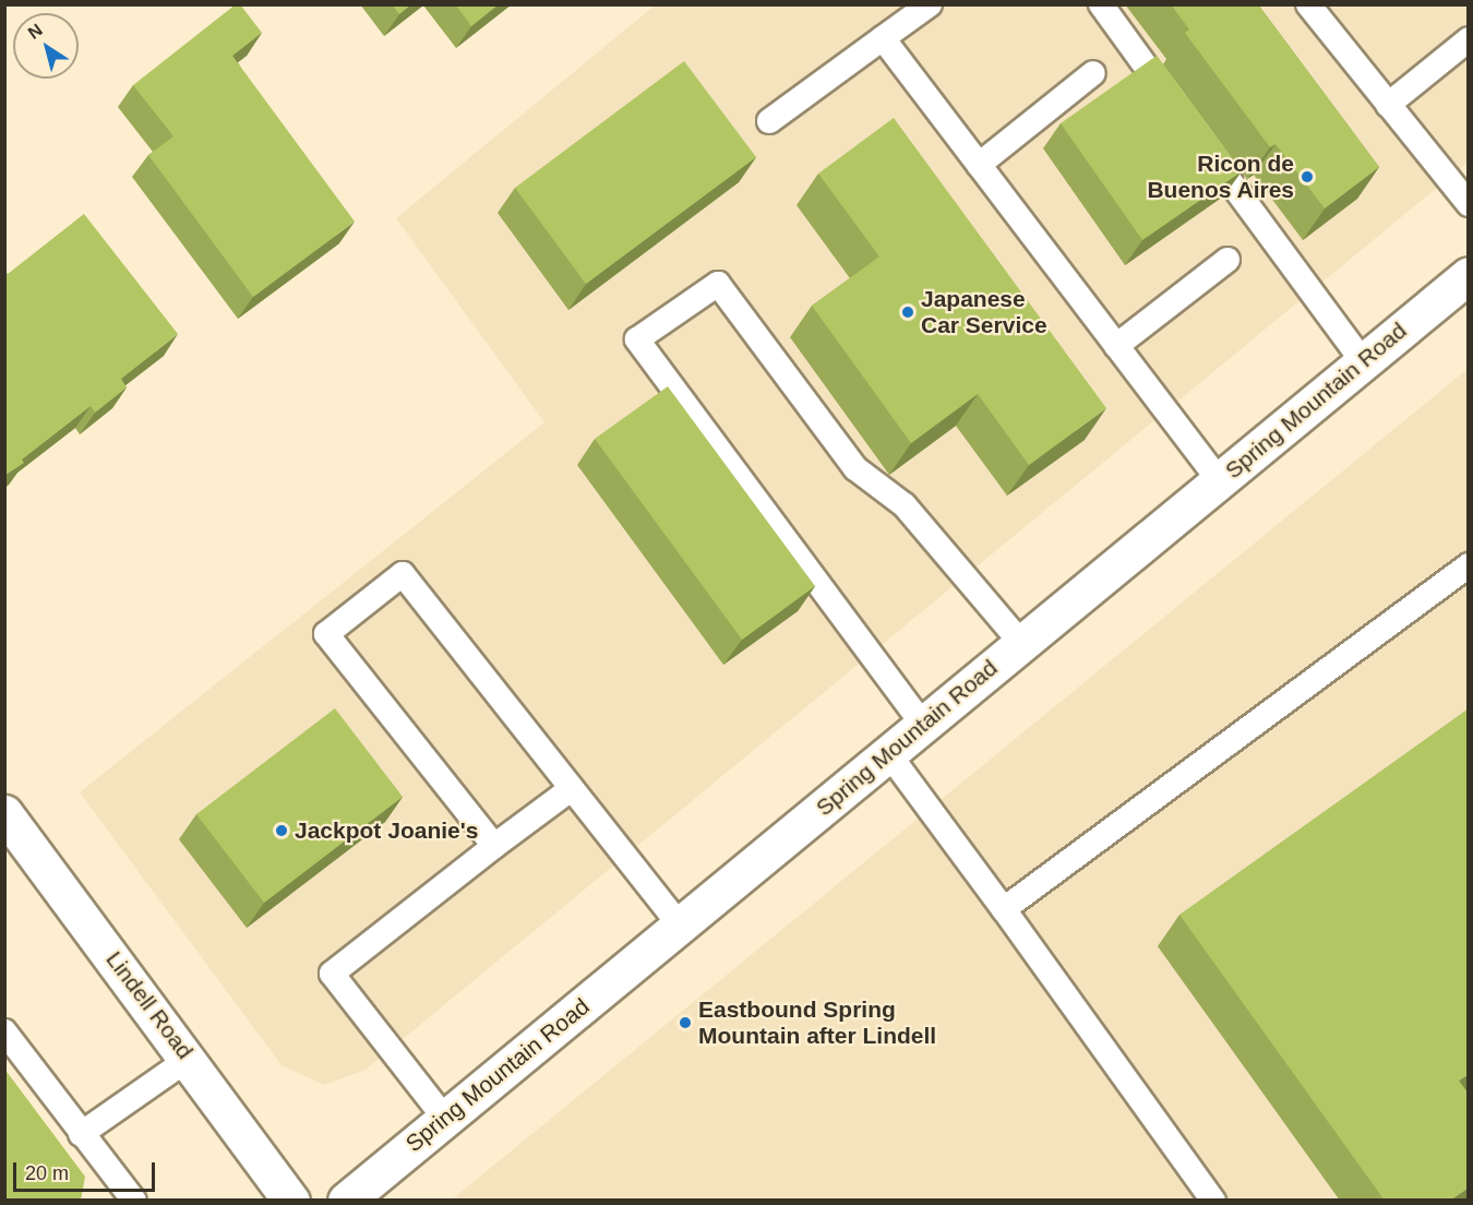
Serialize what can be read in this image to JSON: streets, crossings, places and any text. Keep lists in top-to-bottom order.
{
  "streets": {
    "main road": ["Spring Mountain Road", "Lindell Road"]
  },
  "places": [
    "Ricon de Buenos Aires",
    "Japanese Car Service",
    "Jackpot Joanie's",
    "Eastbound Spring Mountain after Lindell"
  ],
  "scale_bar": "20 m",
  "north": "top left"
}
